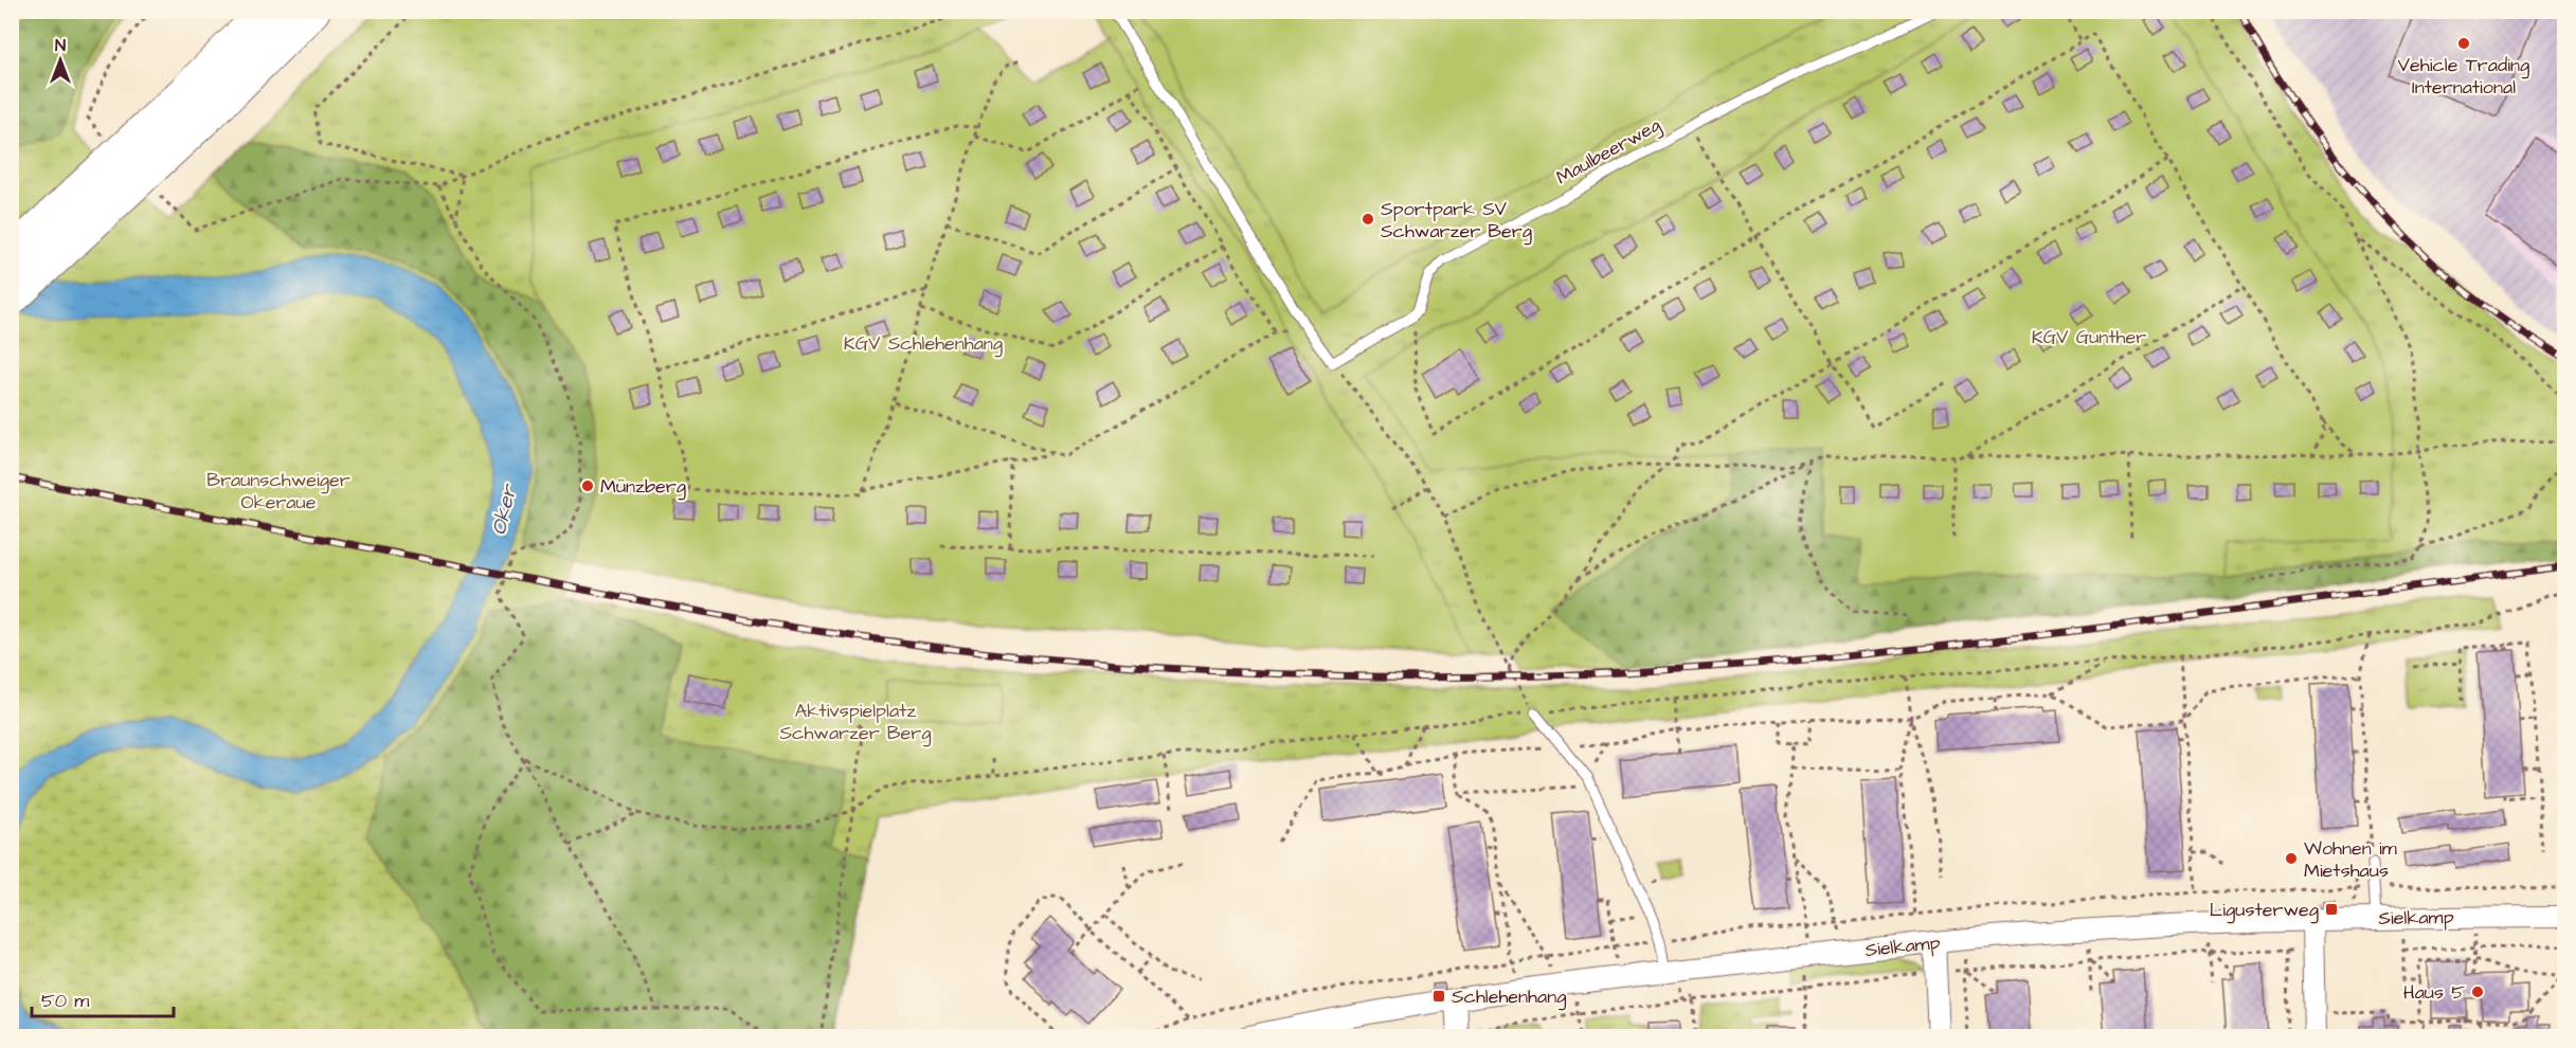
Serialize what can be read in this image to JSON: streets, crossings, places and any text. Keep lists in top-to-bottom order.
{
  "streets": {
    "street": ["Sielkamp"],
    "lane": ["Maulbeerweg"]
  },
  "water": ["Oker"],
  "parks": [
    "KGV Gunther",
    "KGV Schlehenhang",
    "Braunschweiger Okeraue",
    "Aktivspielplatz Schwarzer Berg"
  ],
  "places": {
    "other": [
      "Vehicle Trading International",
      "Sportpark SV Schwarzer Berg",
      "Münzberg",
      "Wohnen im Mietshaus",
      "Haus 5"
    ],
    "transit": ["Ligusterweg", "Schlehenhang"]
  },
  "scale_bar": "50 m",
  "north": "top"
}
